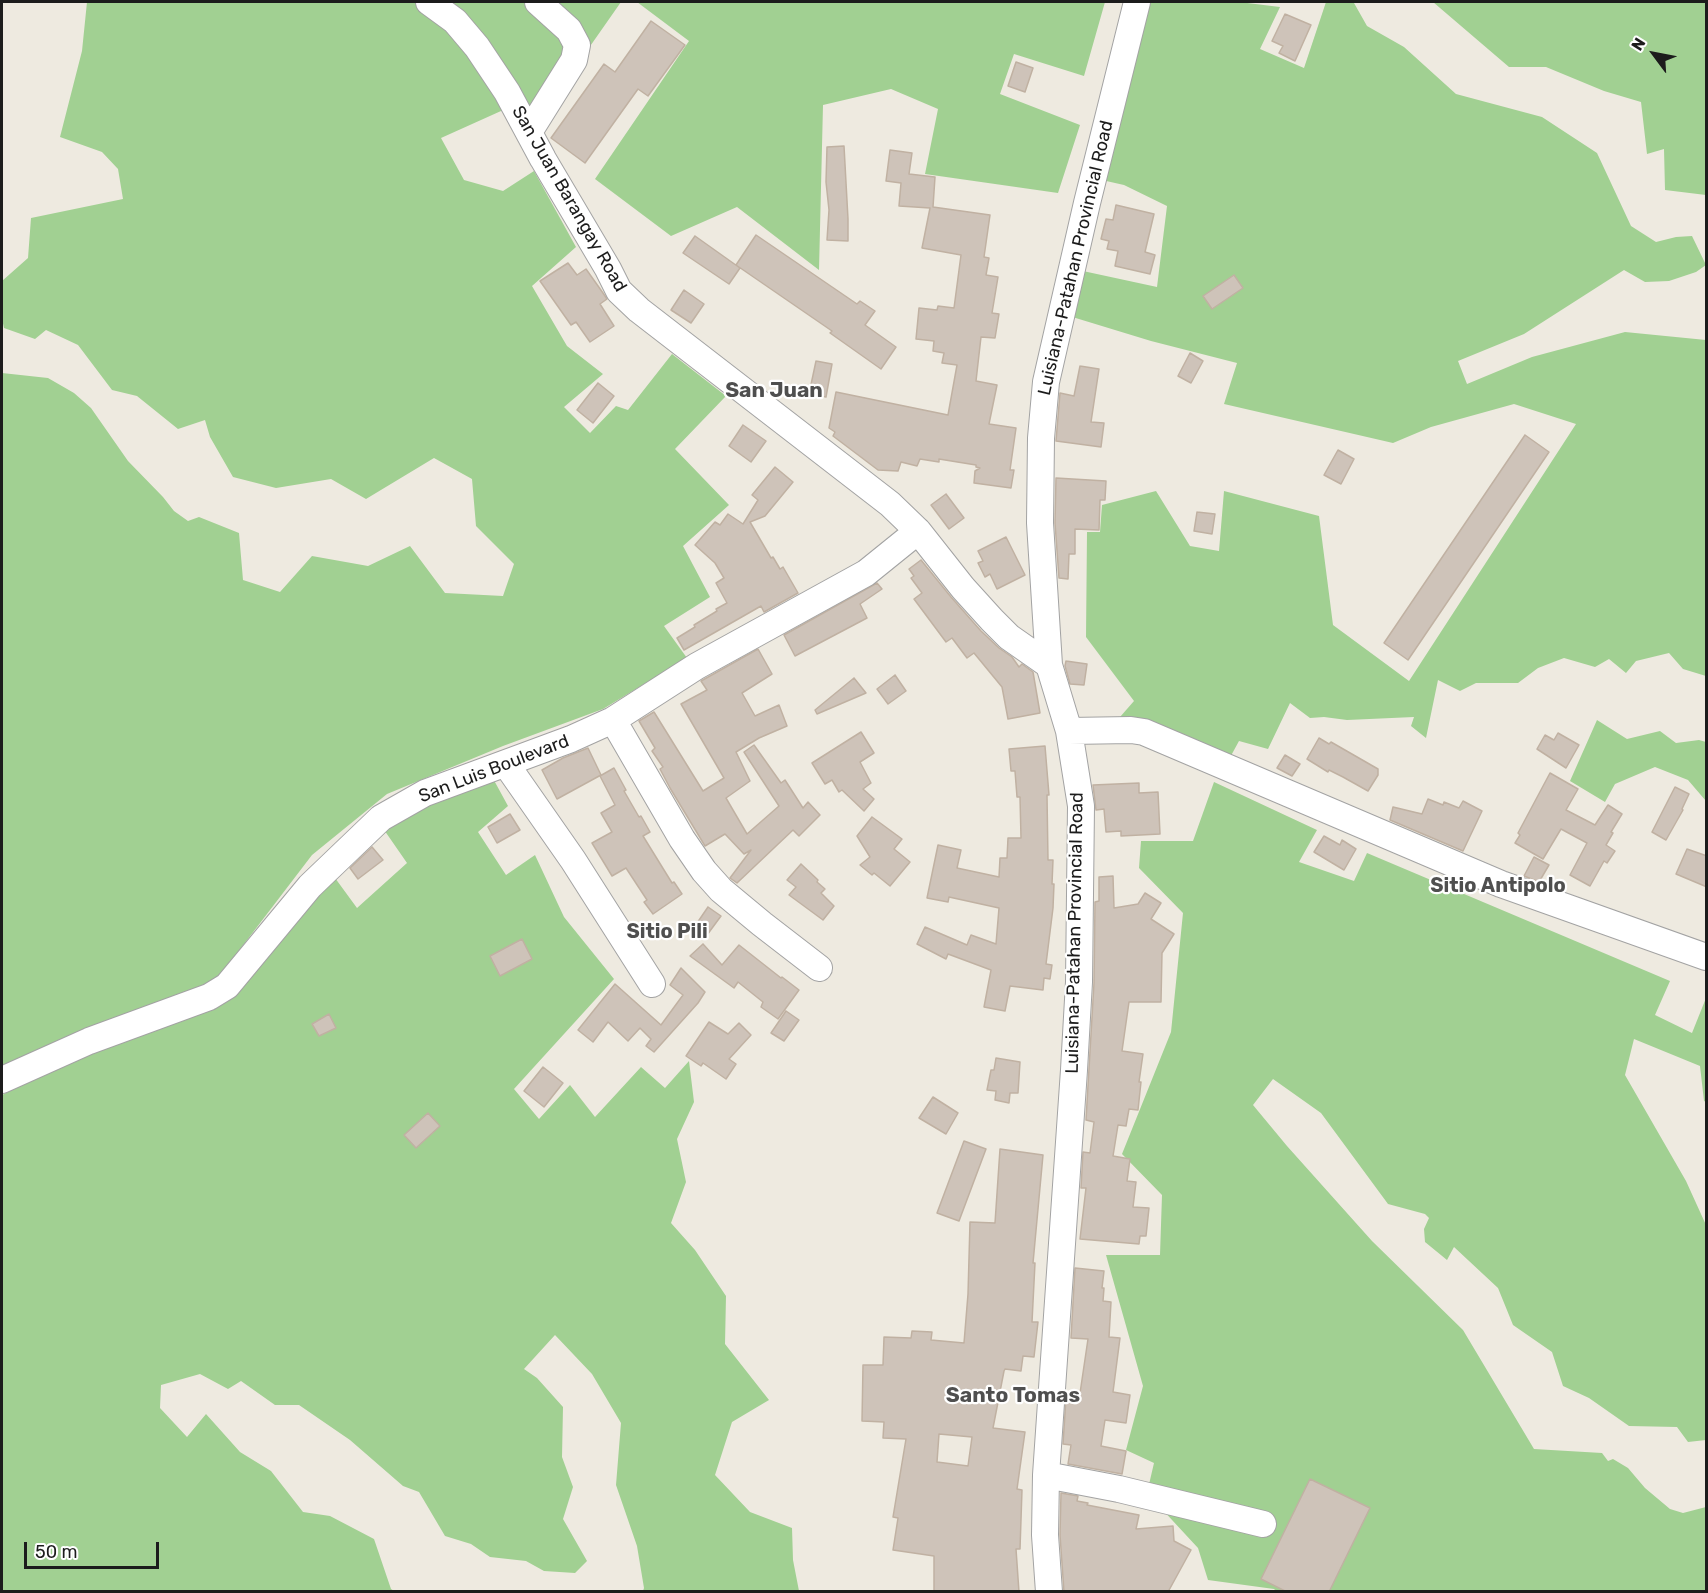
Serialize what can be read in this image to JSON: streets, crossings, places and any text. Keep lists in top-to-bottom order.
{
  "streets": {
    "street": ["San Juan Barangay Road", "Luisiana-Patahan Provincial Road", "San Luis Boulevard"]
  },
  "crossings": [
    ["San Juan Barangay Road", "Luisiana-Patahan Provincial Road"],
    ["San Juan Barangay Road", "San Luis Boulevard"]
  ],
  "districts": [
    "San Juan",
    "Sitio Antipolo",
    "Sitio Pili",
    "Santo Tomas"
  ],
  "scale_bar": "50 m",
  "north": "top left"
}
